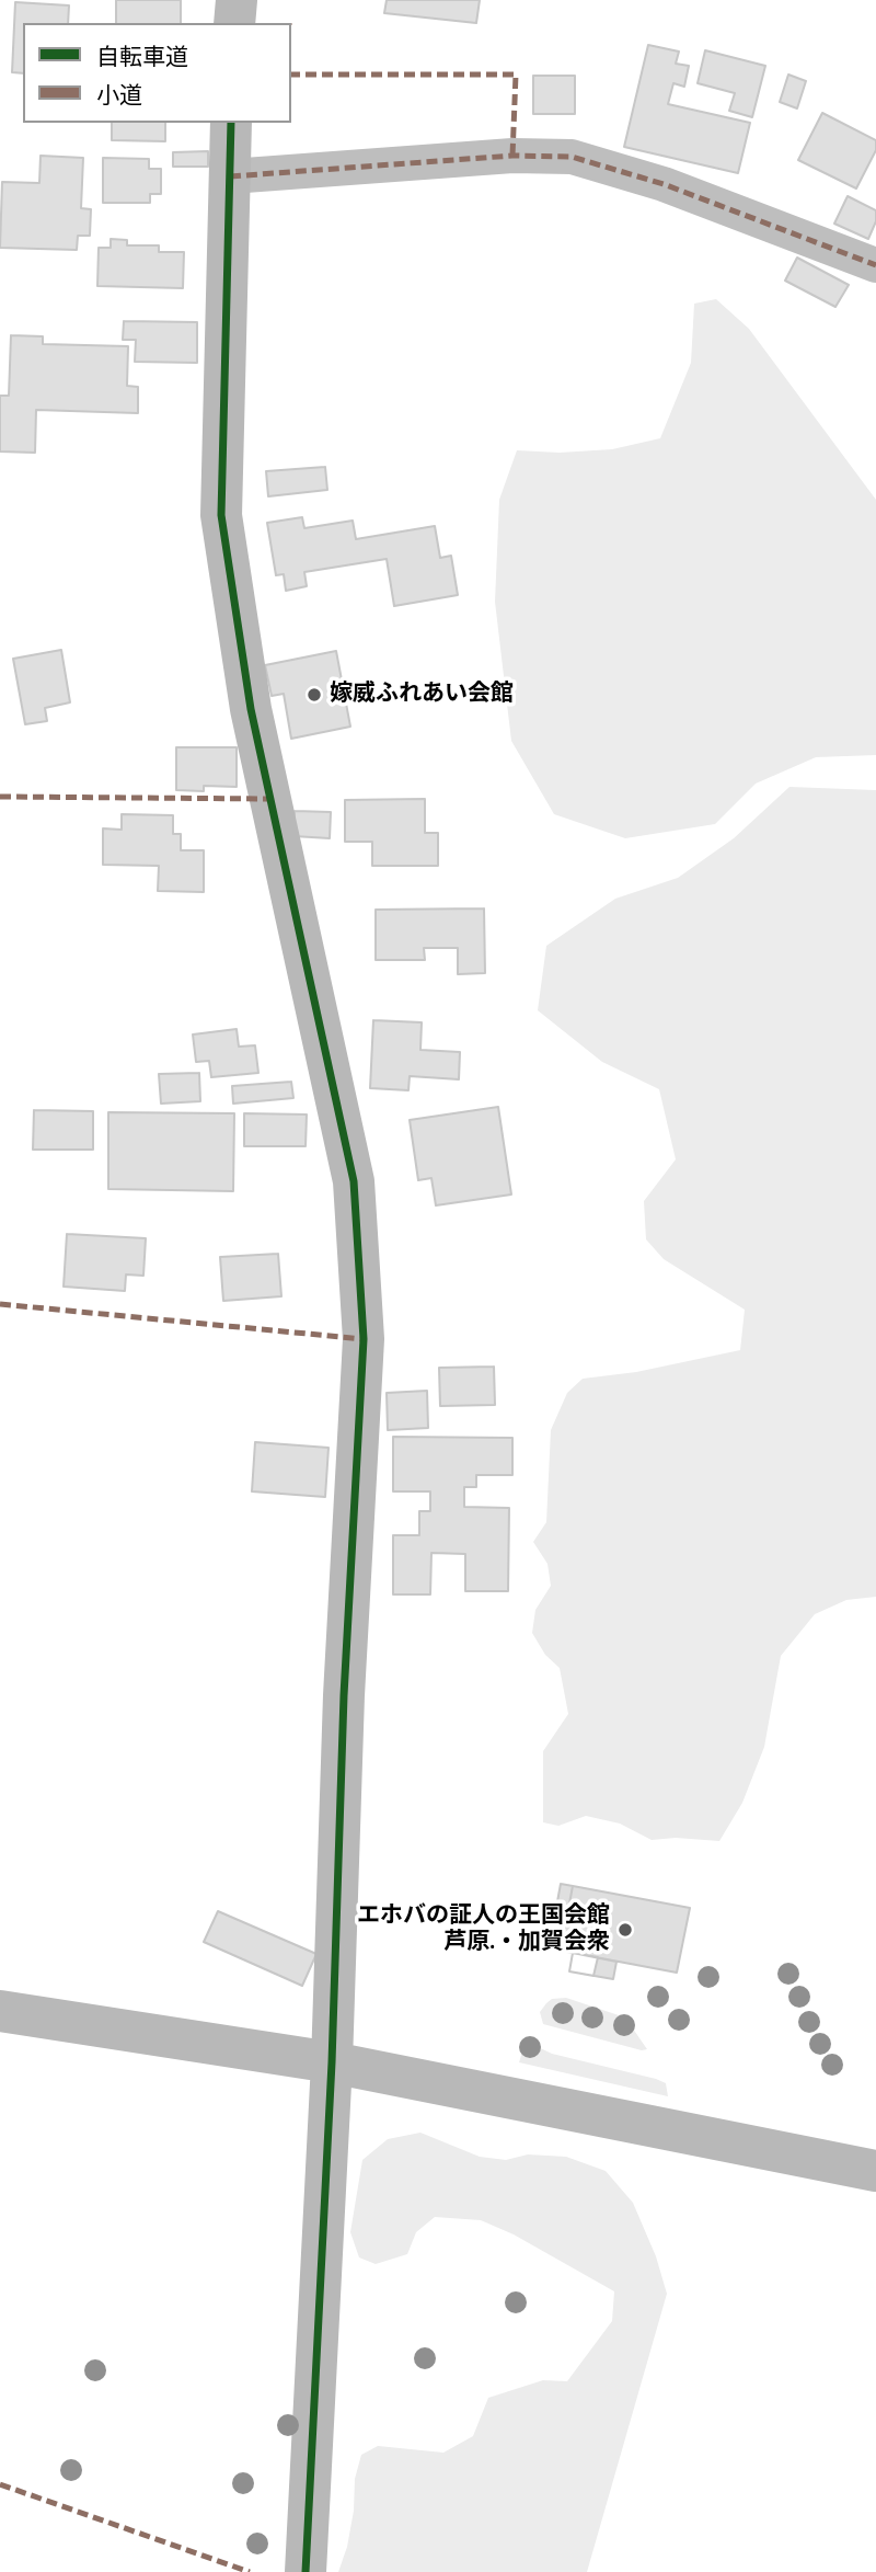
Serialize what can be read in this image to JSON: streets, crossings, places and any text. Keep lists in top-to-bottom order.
{
  "places": ["嫁威ふれあい会館", "エホバの証人の王国会館 芦原.・加賀会衆"],
  "legend": ["自転車道", "小道"]
}
